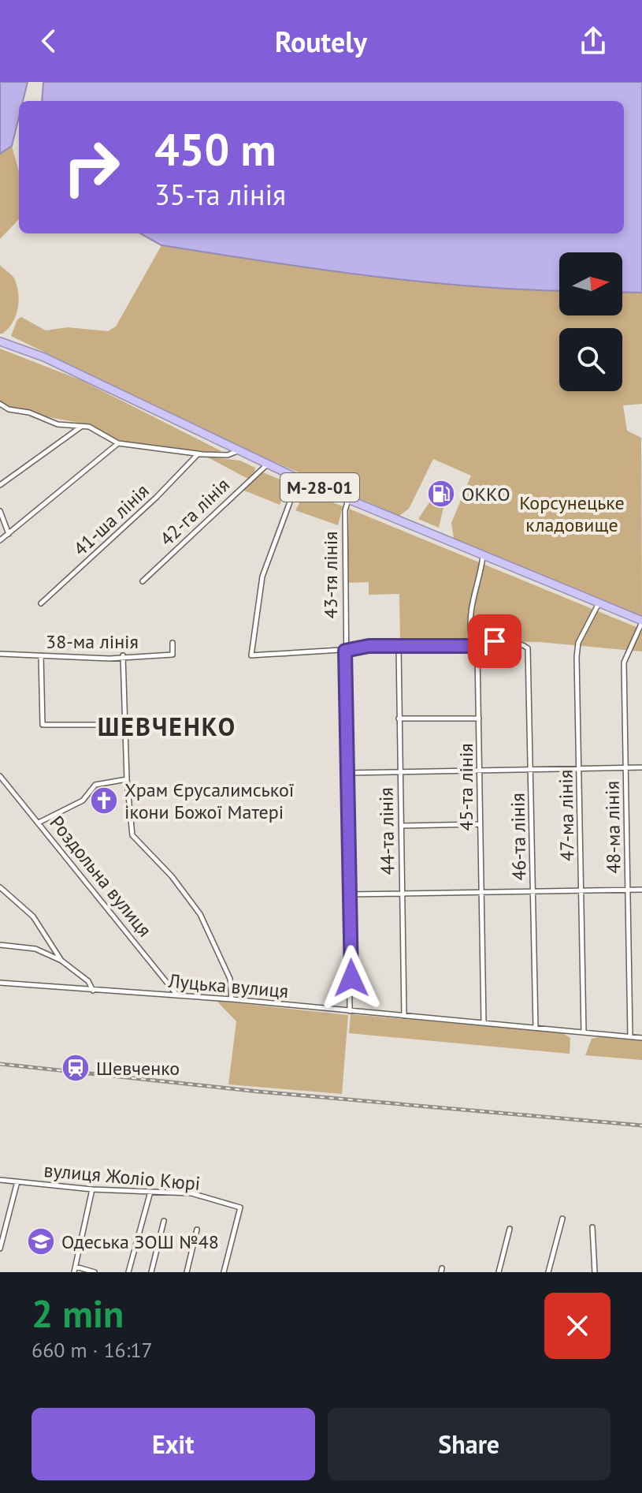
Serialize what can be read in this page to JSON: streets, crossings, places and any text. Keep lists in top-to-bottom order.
{
  "streets": {
    "highway": ["М-28-01"],
    "street": [
      "42-га лінія",
      "41-ша лінія",
      "43-тя лінія",
      "38-ма лінія",
      "45-та лінія",
      "47-ма лінія",
      "48-ма лінія",
      "44-та лінія",
      "46-та лінія",
      "Роздольна вулиця",
      "Луцька вулиця",
      "вулиця Жоліо Кюрі"
    ]
  },
  "crossings": [
    ["М-28-01", "42-га лінія"],
    ["М-28-01", "43-тя лінія"],
    ["М-28-01", "45-та лінія"],
    ["М-28-01", "47-ма лінія"],
    ["М-28-01", "48-ма лінія"],
    ["43-тя лінія", "Луцька вулиця"],
    ["45-та лінія", "46-та лінія"],
    ["45-та лінія", "Луцька вулиця"],
    ["47-ма лінія", "Луцька вулиця"],
    ["48-ма лінія", "Луцька вулиця"],
    ["44-та лінія", "Луцька вулиця"],
    ["46-та лінія", "Луцька вулиця"],
    ["Роздольна вулиця", "Луцька вулиця"]
  ],
  "districts": ["ШЕВЧЕНКО"],
  "parks": ["Корсунецьке кладовище"],
  "places": {
    "fuel station": ["ОККО"],
    "church": ["Храм Єрусалимської ікони Божої Матері"],
    "station": ["Шевченко"],
    "school or university": ["Одеська ЗОШ №48"]
  },
  "north": "right",
  "page": {
    "header": "Routely",
    "turn": ["450 m", "35-та лінія"],
    "heading": ["2 min", "660 m · 16:17"],
    "buttons": ["Exit", "Share"]
  }
}
